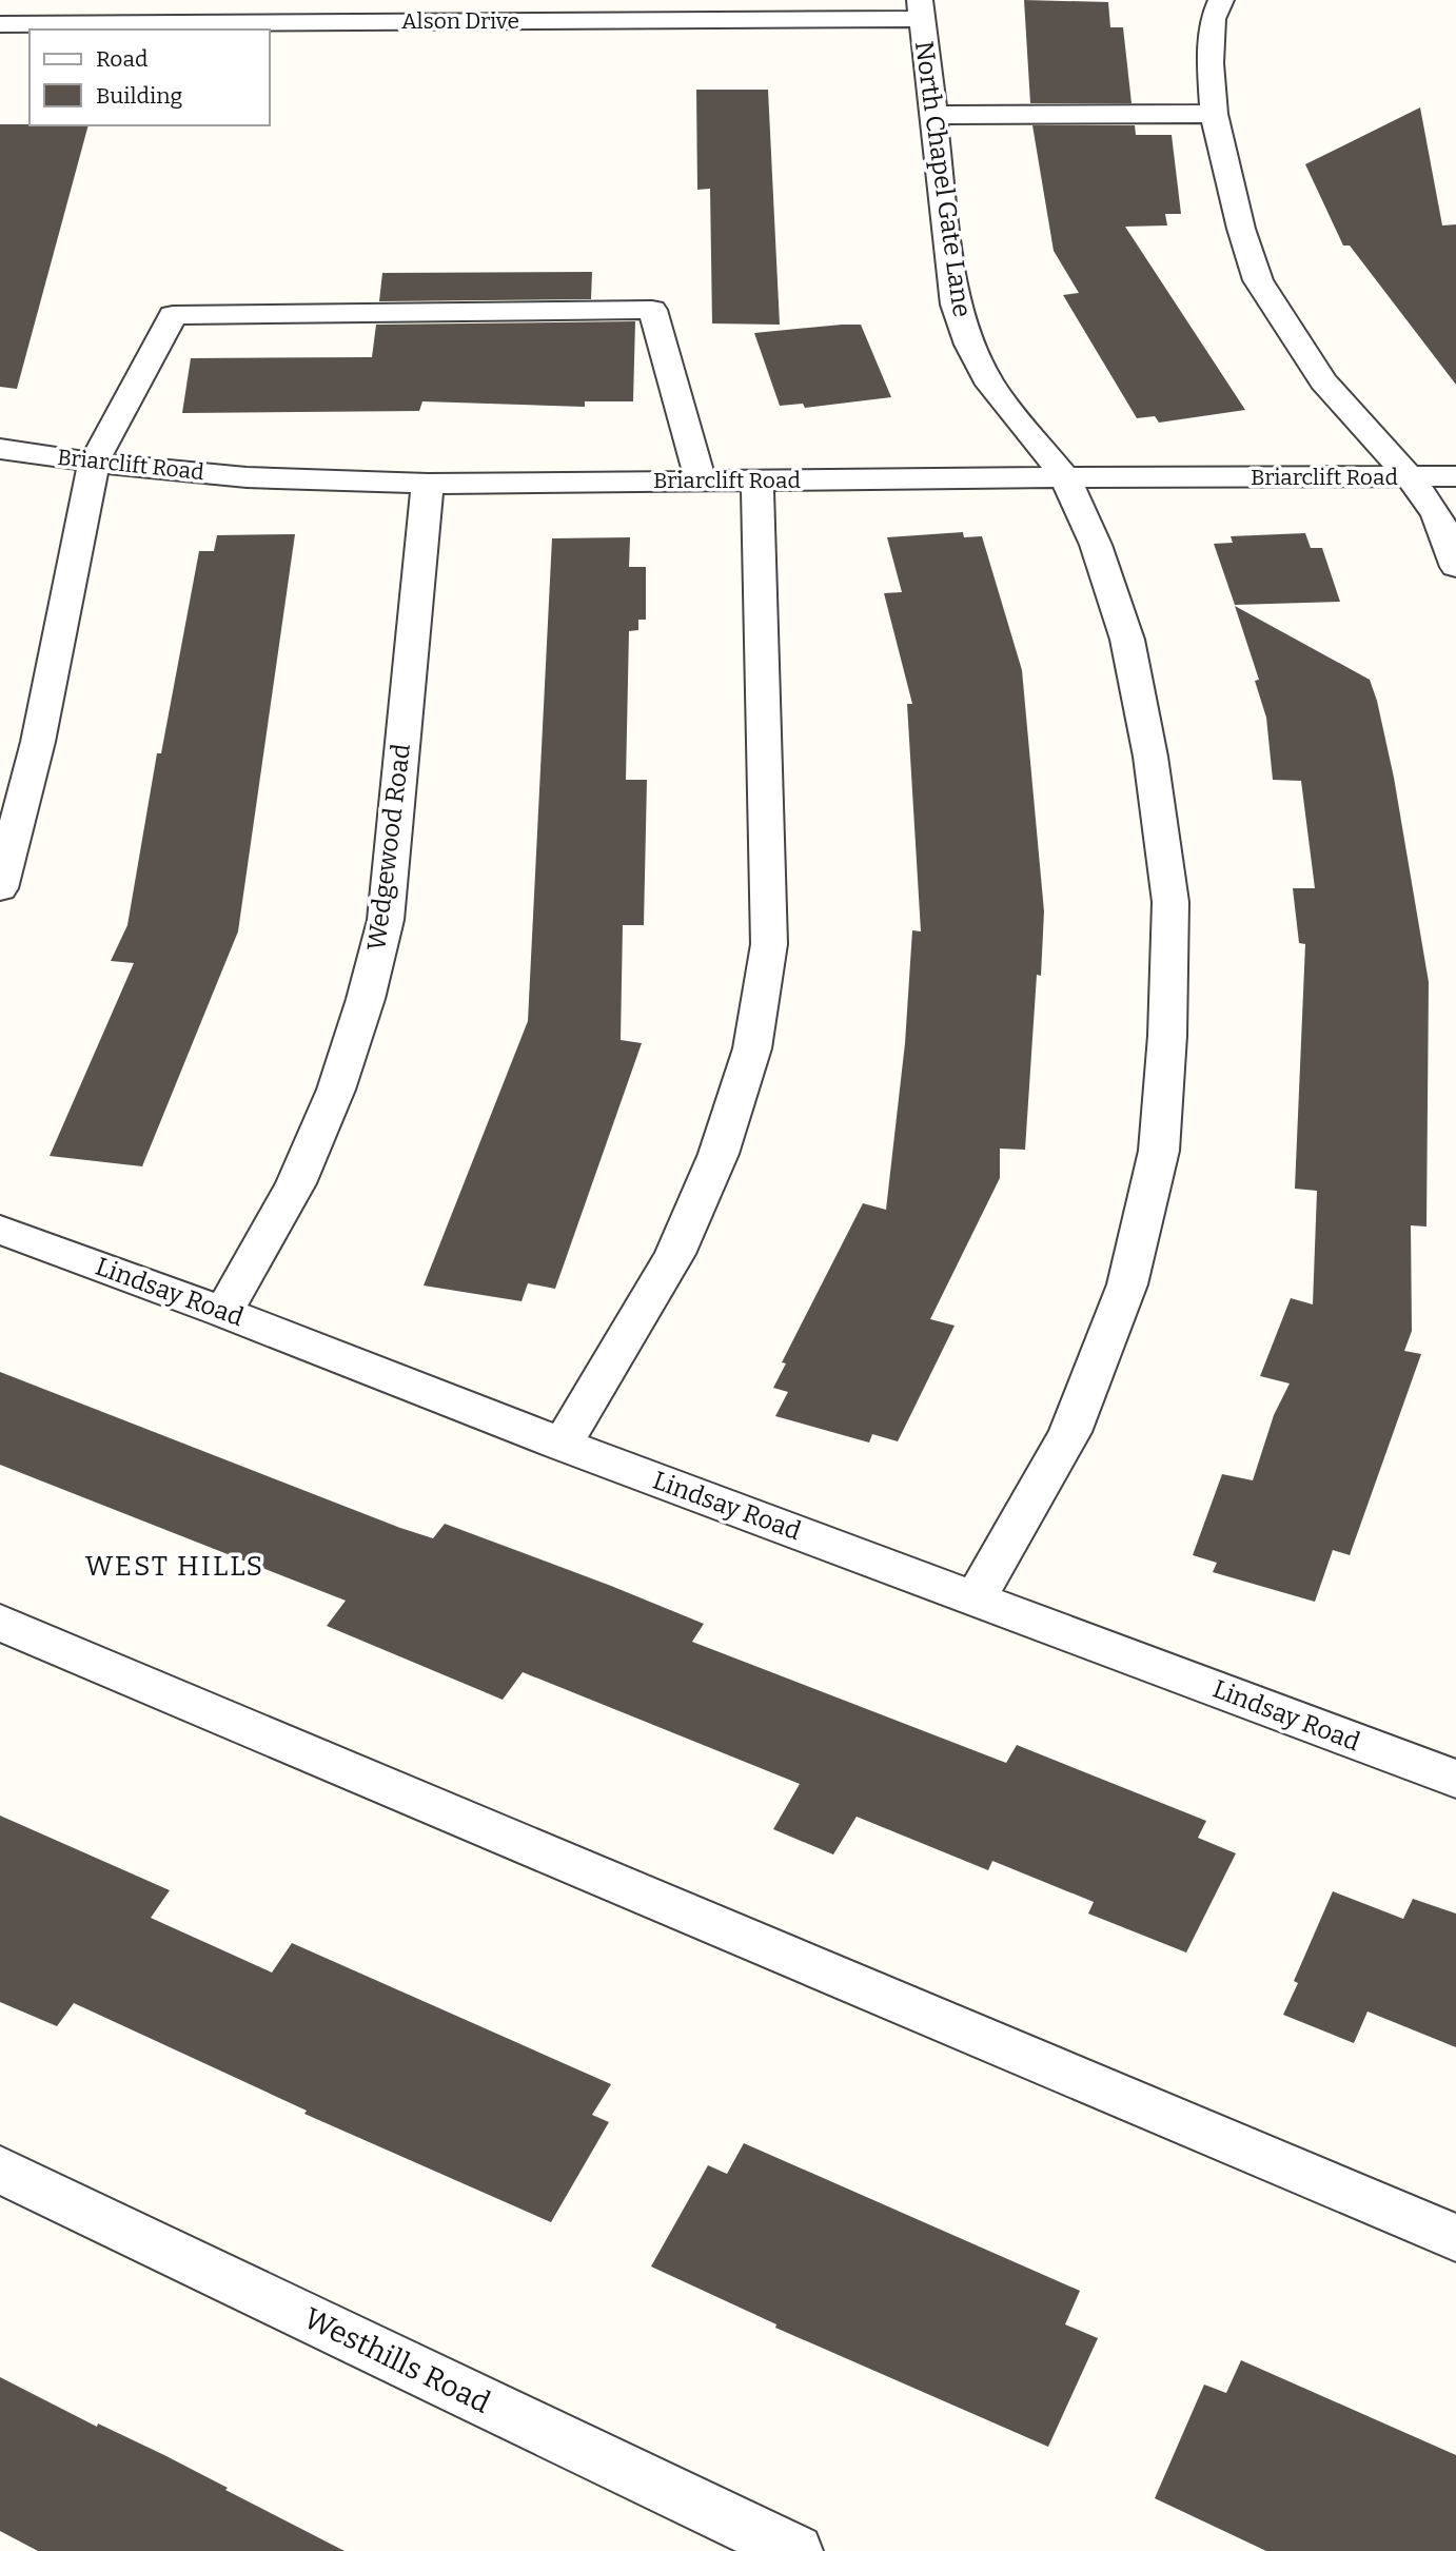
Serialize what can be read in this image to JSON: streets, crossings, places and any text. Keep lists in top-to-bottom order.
{
  "streets": {
    "street": [
      "Alson Drive",
      "North Chapel Gate Lane",
      "Briarclift Road",
      "Wedgewood Road",
      "Lindsay Road",
      "Westhills Road"
    ]
  },
  "crossings": [
    ["Alson Drive", "North Chapel Gate Lane"],
    ["North Chapel Gate Lane", "Briarclift Road"],
    ["North Chapel Gate Lane", "Lindsay Road"],
    ["Briarclift Road", "Wedgewood Road"],
    ["Wedgewood Road", "Lindsay Road"]
  ],
  "districts": ["WEST HILLS"],
  "legend": ["Road", "Building"]
}
